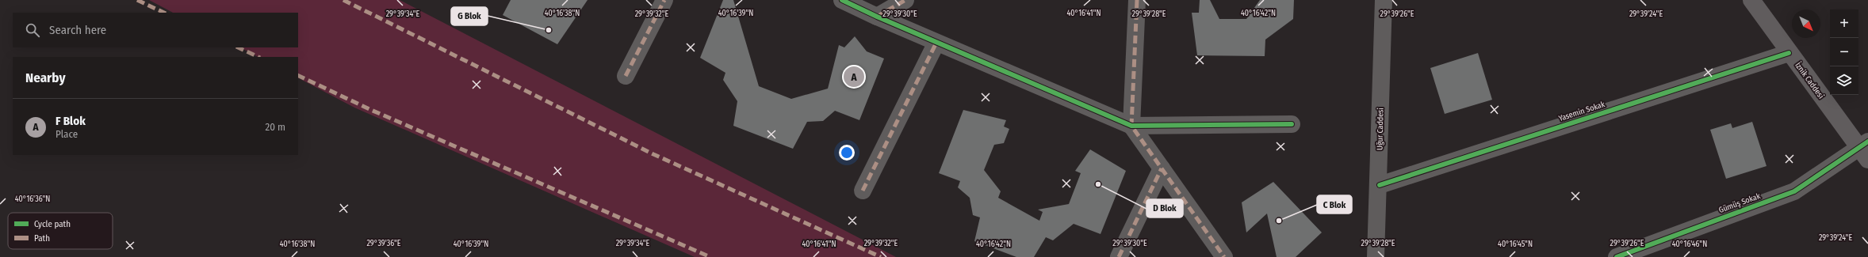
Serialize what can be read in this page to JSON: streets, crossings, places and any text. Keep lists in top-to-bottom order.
{
  "streets": {
    "main road": ["İznik Caddesi"],
    "street": ["Yasemin Sokak", "Uğur Caddesi", "Gümüş Sokak"]
  },
  "crossings": [
    ["İznik Caddesi", "Yasemin Sokak"],
    ["İznik Caddesi", "Gümüş Sokak"],
    ["Yasemin Sokak", "Uğur Caddesi"]
  ],
  "places": ["G Blok", "D Blok", "C Blok"],
  "legend": ["Cycle path", "Path"],
  "north": "bottom right",
  "page": {
    "map_buttons": ["+", "−"],
    "search": "Search here",
    "heading": "Nearby",
    "pins": "A",
    "list": [
      {
        "mark": "A",
        "name": "F Blok",
        "note": "Place",
        "value": "20 m"
      }
    ]
  },
  "coordinates": [
    "40°16'41\"N",
    "40°16'38\"N",
    "40°16'39\"N",
    "40°16'42\"N",
    "29°39'34\"E",
    "29°39'32\"E",
    "29°39'30\"E",
    "29°39'28\"E",
    "29°39'26\"E",
    "29°39'24\"E",
    "40°16'36\"N",
    "29°39'36\"E",
    "40°16'45\"N",
    "40°16'46\"N"
  ]
}
